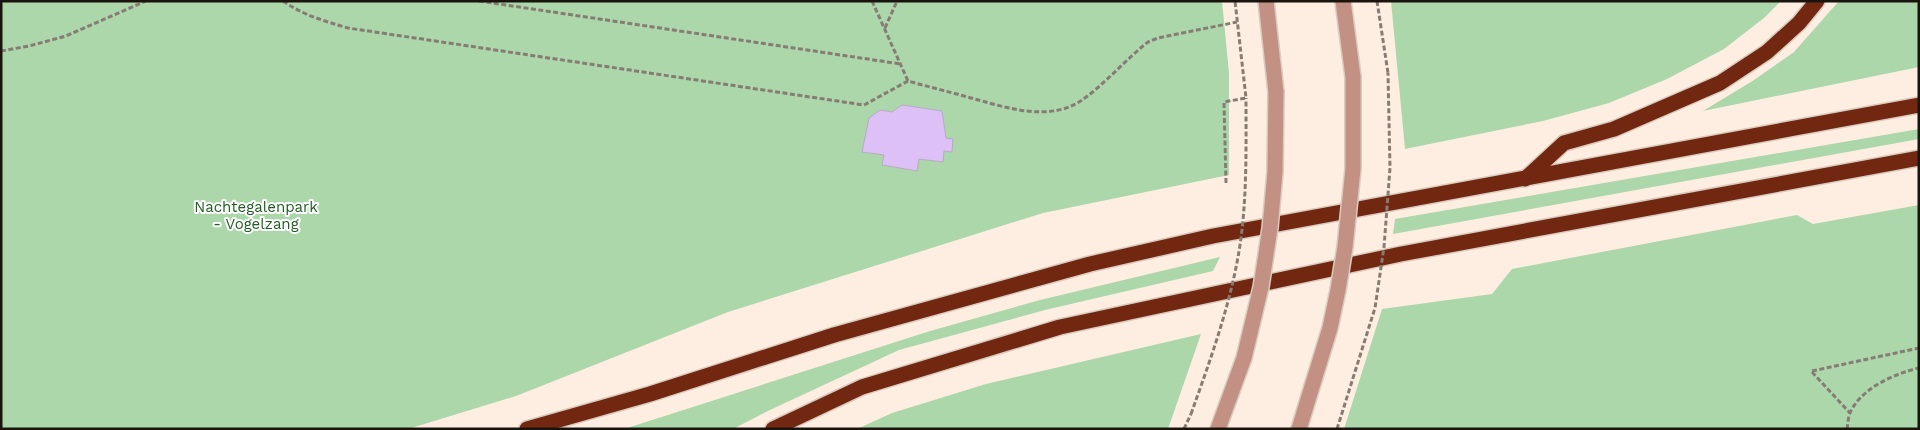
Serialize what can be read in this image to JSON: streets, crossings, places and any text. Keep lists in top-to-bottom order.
{
  "parks": ["Nachtegalenpark - Vogelzang"]
}
